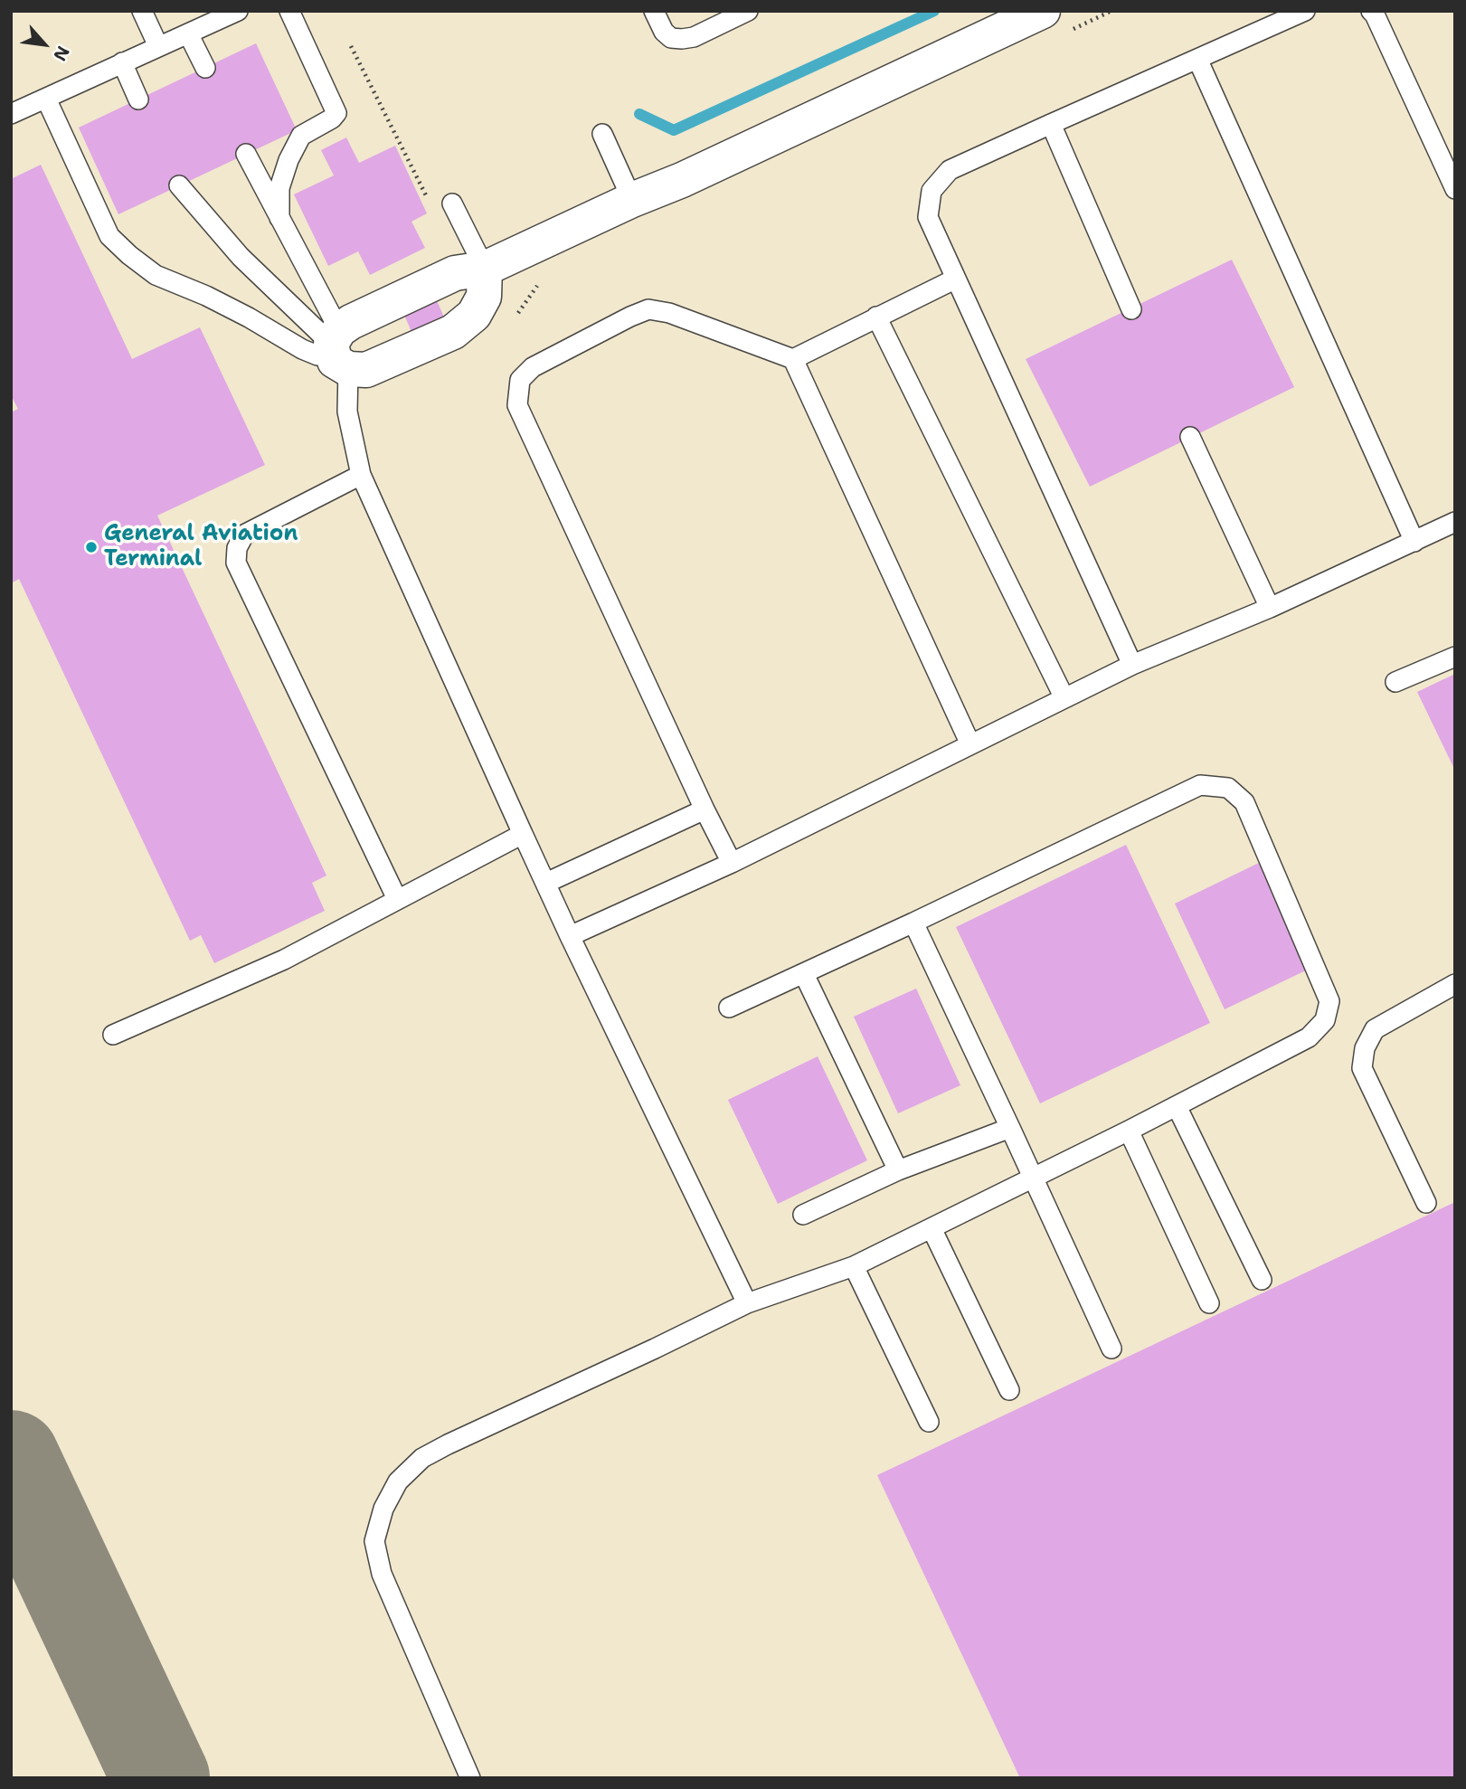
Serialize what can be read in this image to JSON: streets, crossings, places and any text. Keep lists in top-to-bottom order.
{
  "places": ["General Aviation Terminal"],
  "north": "bottom right"
}
